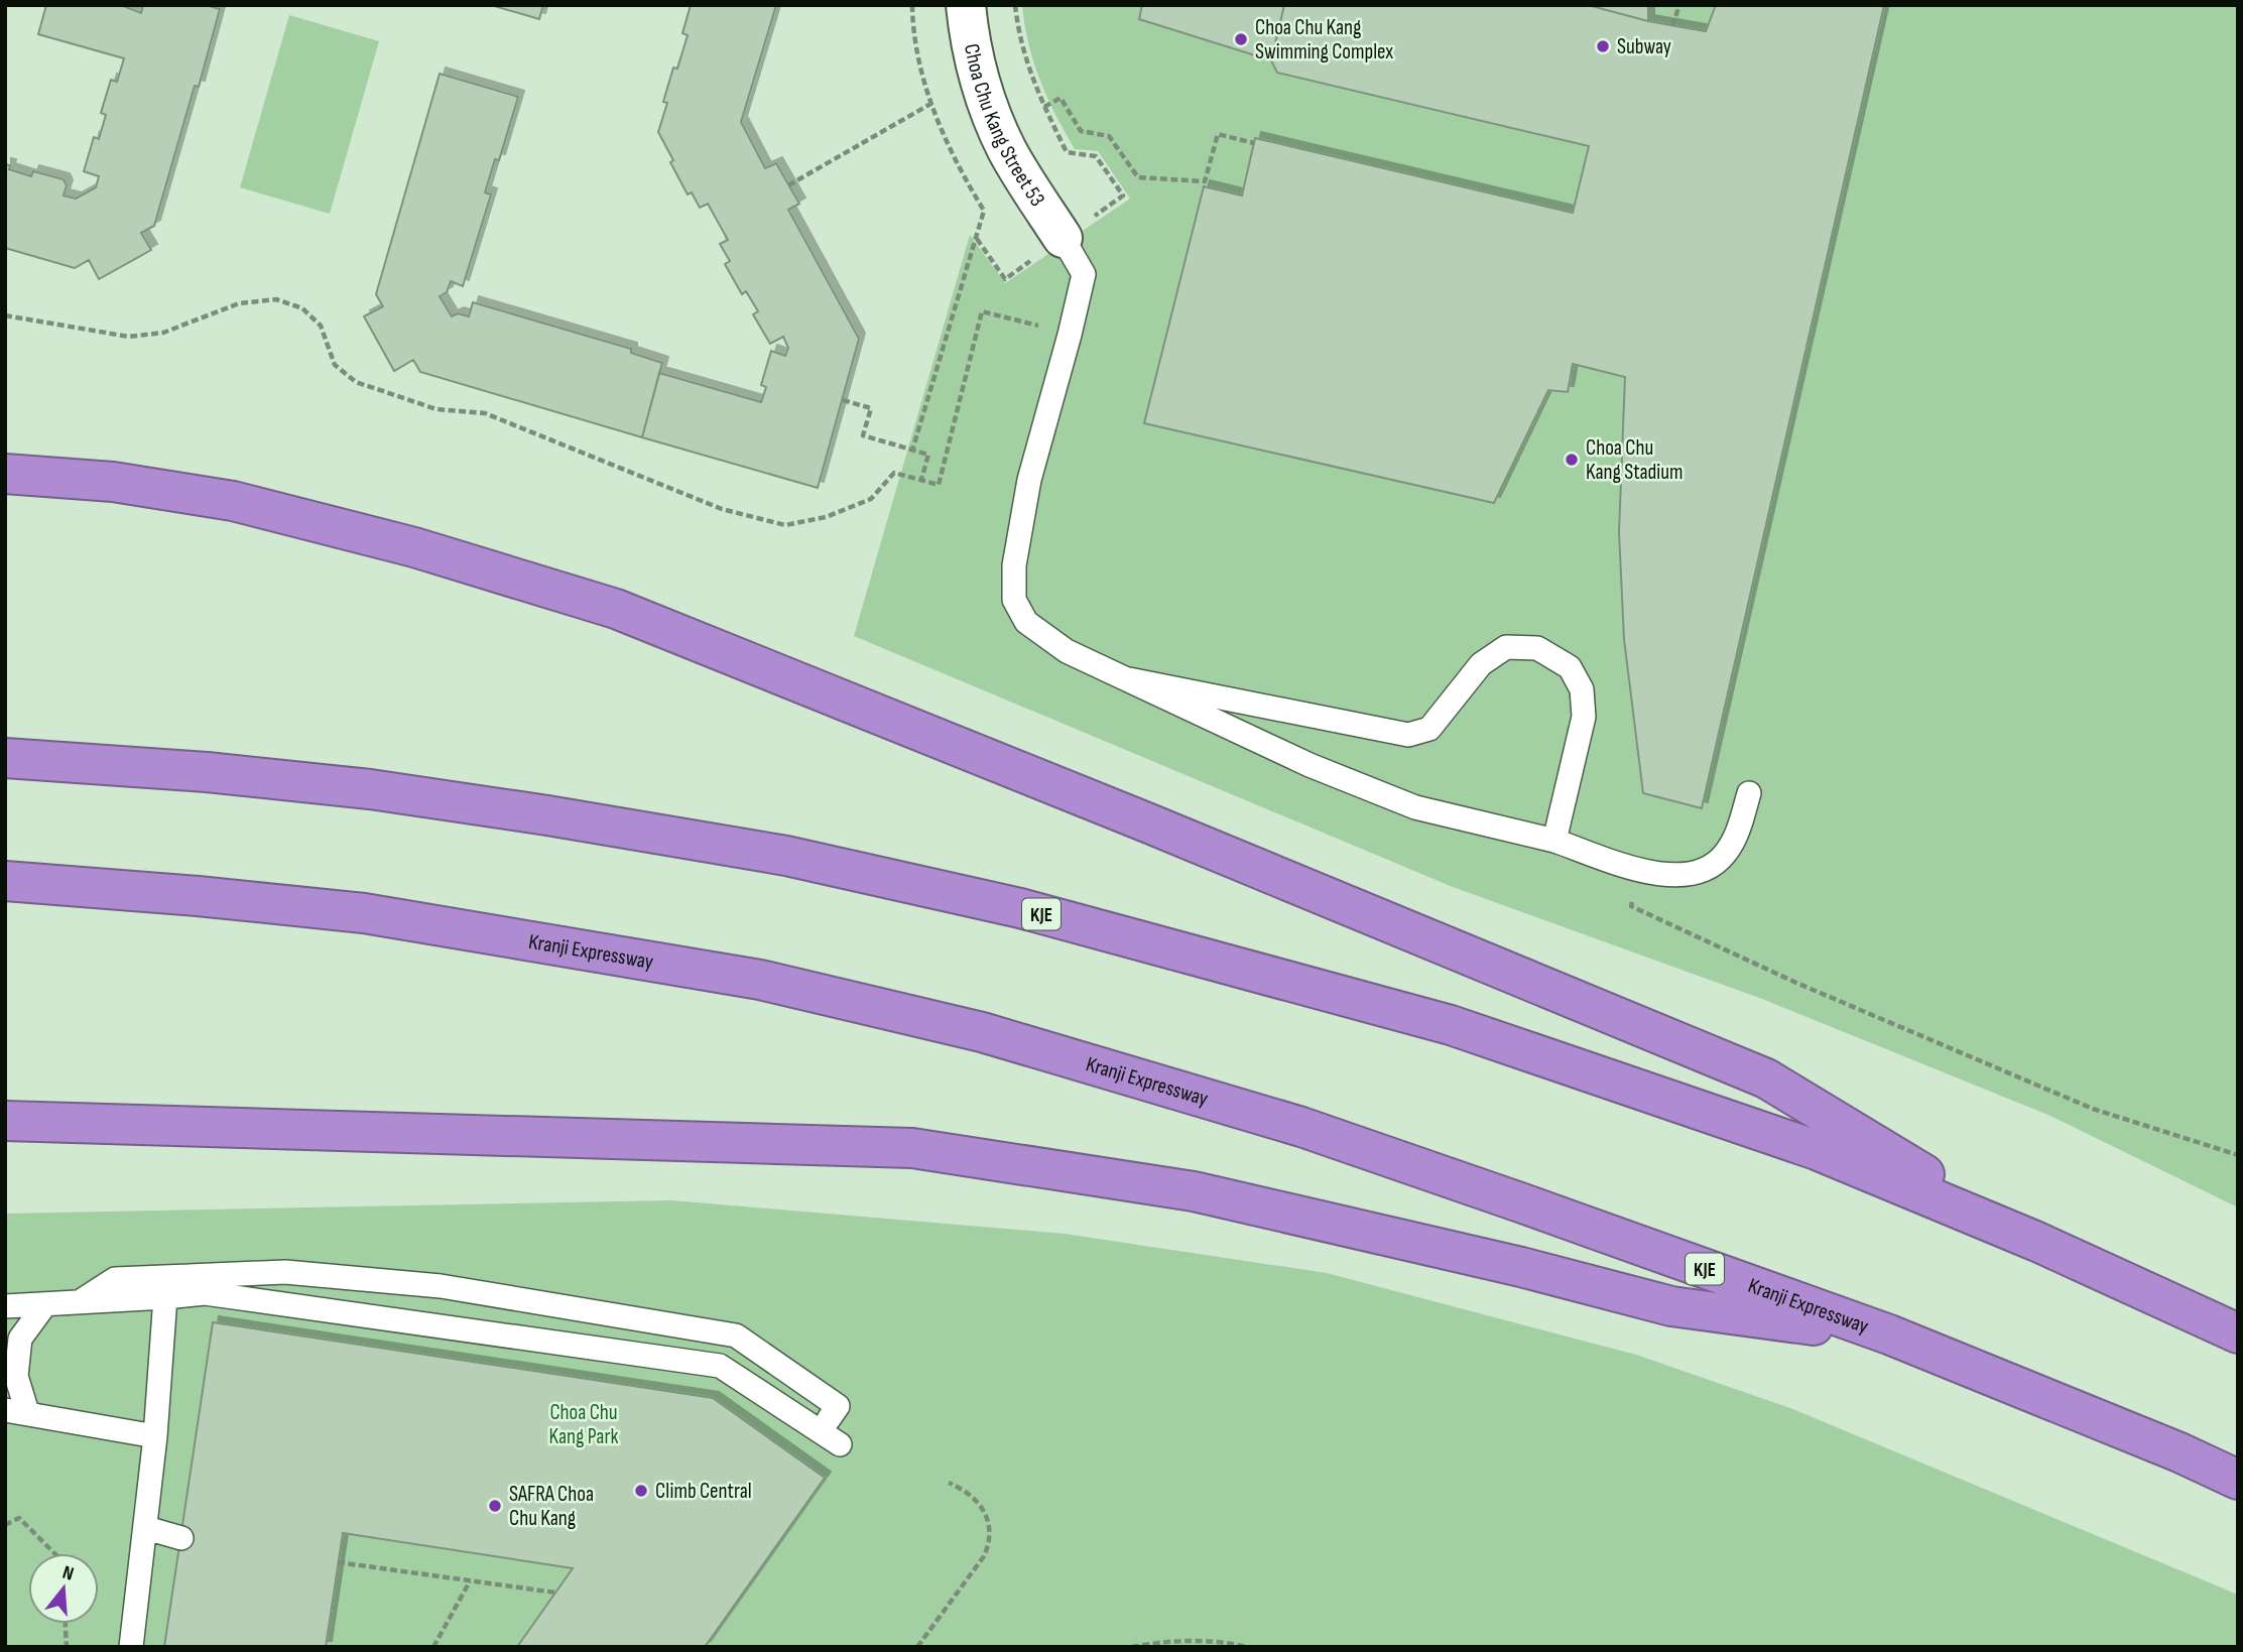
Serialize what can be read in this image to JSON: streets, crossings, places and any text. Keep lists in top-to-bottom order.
{
  "streets": {
    "highway": ["KJE", "Kranji Expressway"],
    "street": ["Choa Chu Kang Street 53"]
  },
  "parks": ["Choa Chu Kang Park"],
  "places": [
    "Choa Chu Kang Swimming Complex",
    "Subway",
    "Choa Chu Kang Stadium",
    "Climb Central",
    "SAFRA Choa Chu Kang"
  ],
  "north": "top"
}
